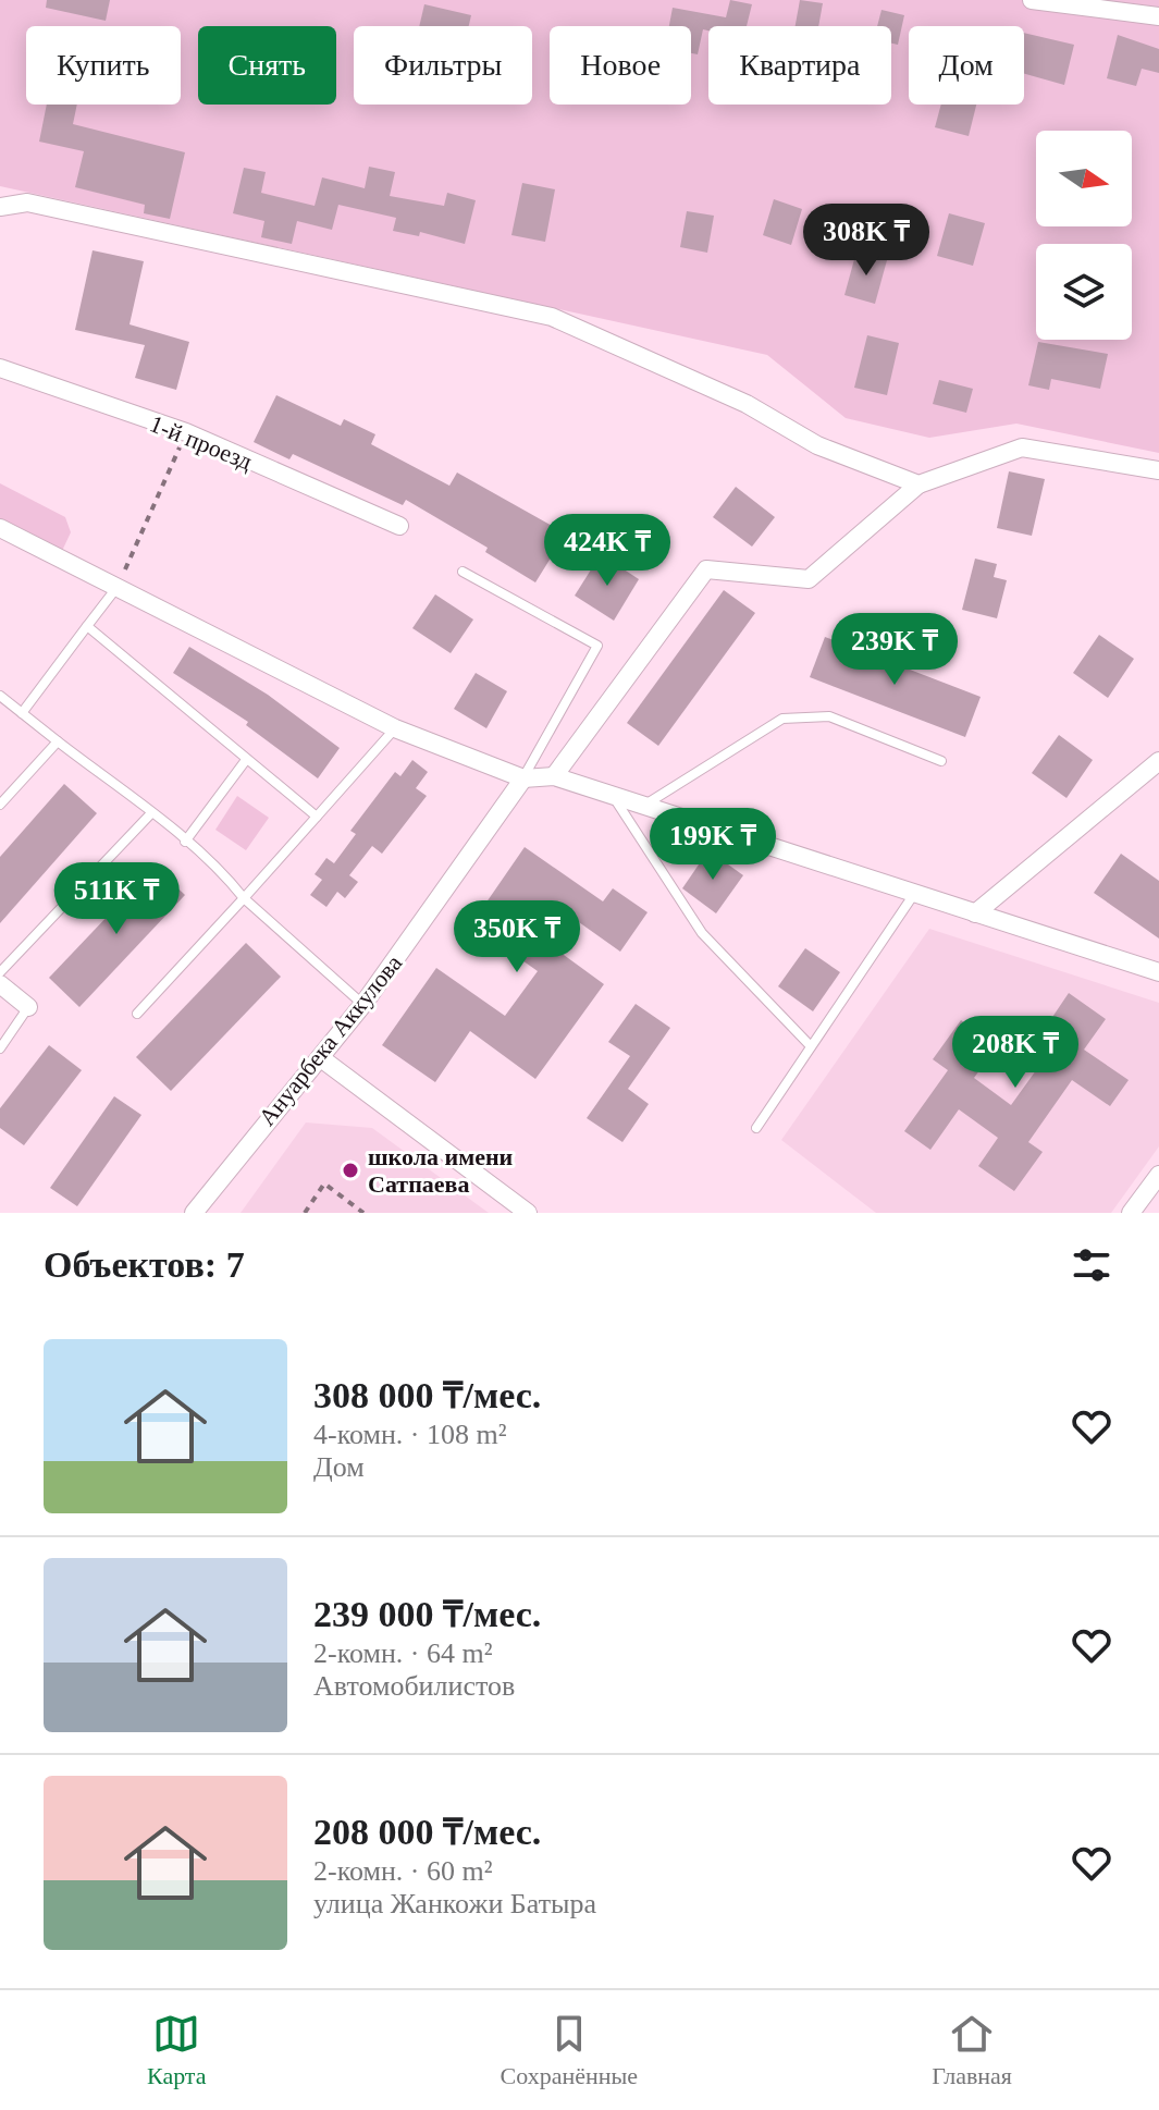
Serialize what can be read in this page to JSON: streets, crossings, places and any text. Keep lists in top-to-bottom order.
{
  "streets": {
    "street": ["1-й проезд", "Ануарбека Аккулова"]
  },
  "places": ["школа имени Сатпаева"],
  "north": "right",
  "page": {
    "chip": [
      "Купить",
      "Снять",
      "Фильтры",
      "Новое",
      "Квартира",
      "Дом"
    ],
    "price": [
      "308K ₸",
      "424K ₸",
      "239K ₸",
      "199K ₸",
      "511K ₸",
      "350K ₸",
      "208K ₸"
    ],
    "heading": "Объектов: 7",
    "list": [
      {
        "name": "308 000 ₸/мес.",
        "note": "4-комн. · 108 m² · Дом"
      },
      {
        "name": "239 000 ₸/мес.",
        "note": "2-комн. · 64 m² · Автомобилистов"
      },
      {
        "name": "208 000 ₸/мес.",
        "note": "2-комн. · 60 m² · улица Жанкожи Батыра"
      }
    ],
    "tabs": ["Карта", "Сохранённые", "Главная"]
  }
}
